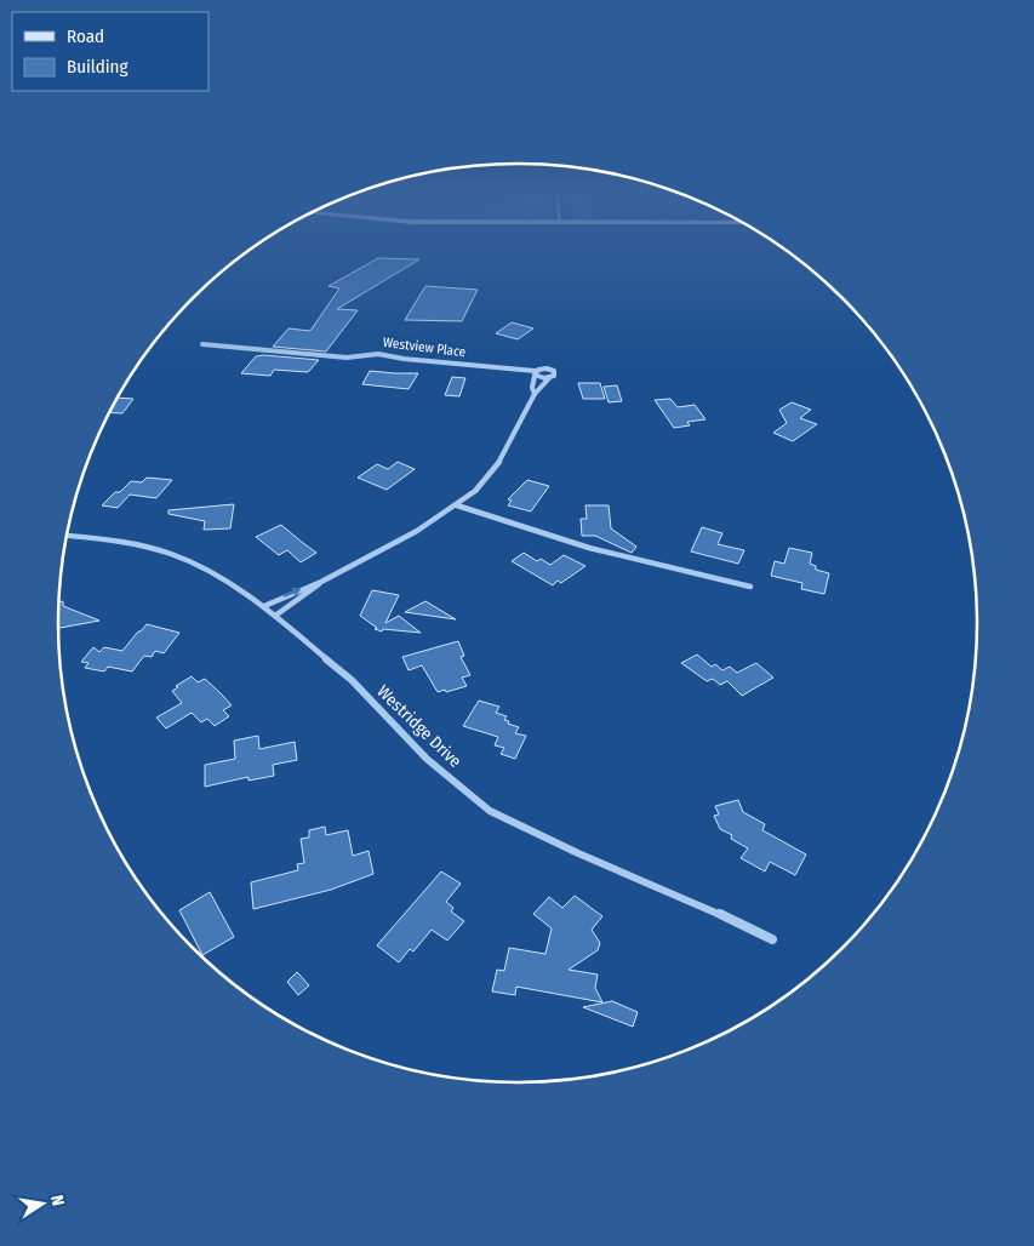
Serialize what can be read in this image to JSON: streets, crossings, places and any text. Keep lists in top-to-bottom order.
{
  "streets": {
    "street": ["Westview Place", "Westridge Drive"]
  },
  "legend": ["Road", "Building"],
  "north": "right"
}
